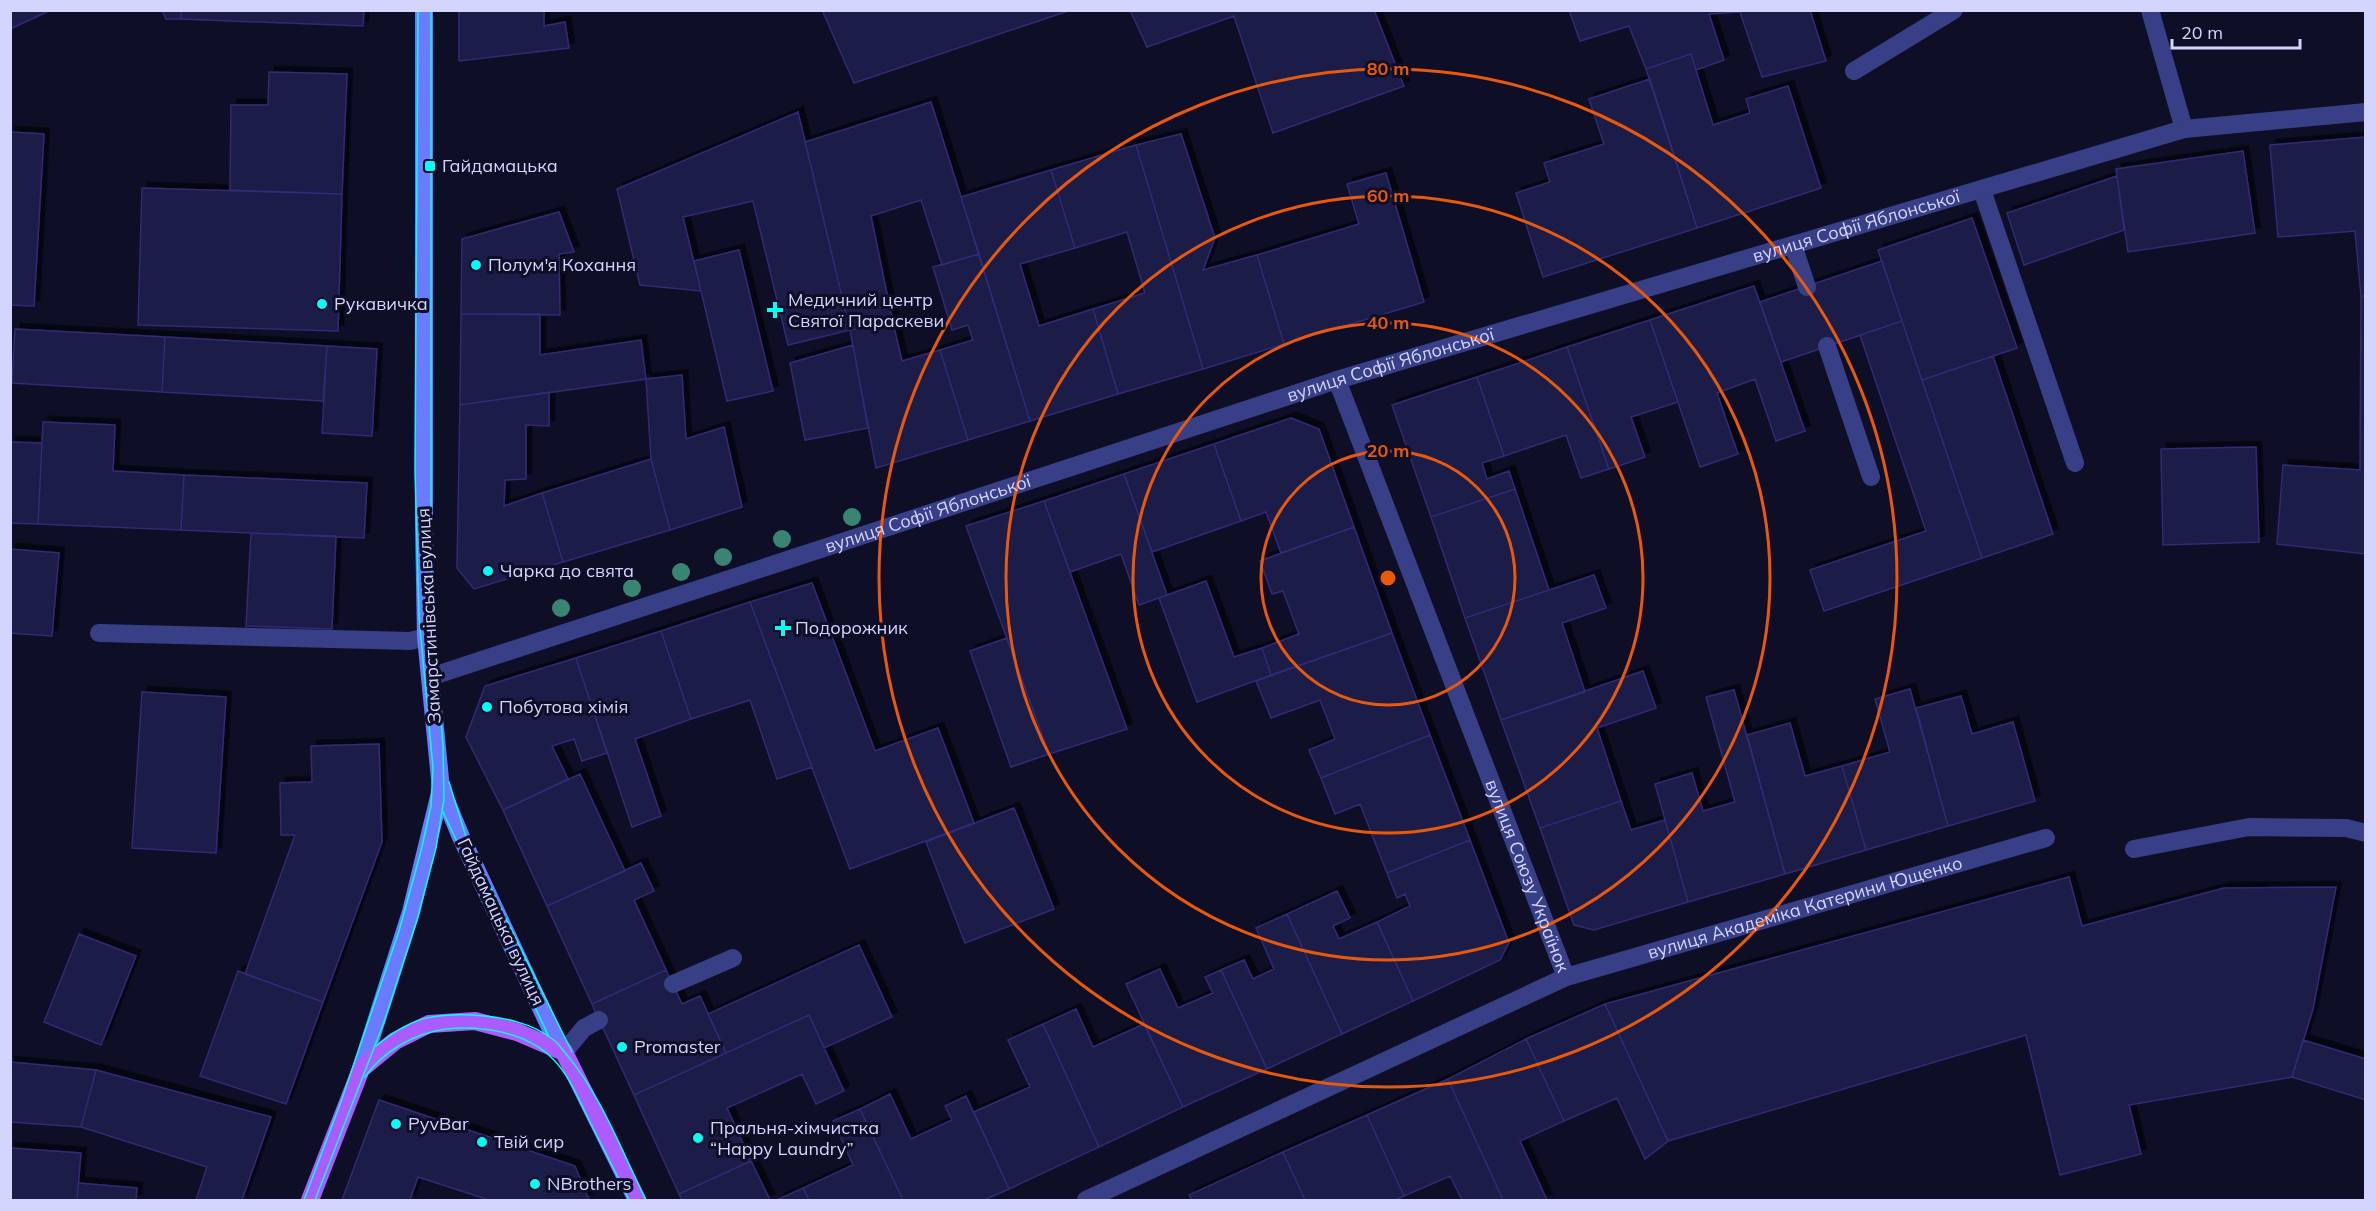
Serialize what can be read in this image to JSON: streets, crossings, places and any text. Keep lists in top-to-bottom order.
{
  "streets": {
    "main road": ["Замарстинівська вулиця", "Гайдамацька вулиця"],
    "street": ["вулиця Софії Яблонської", "вулиця Союзу Українок", "вулиця Академіка Катерини Ющенко"]
  },
  "crossings": [
    ["вулиця Софії Яблонської", "Замарстинівська вулиця"],
    ["вулиця Софії Яблонської", "вулиця Союзу Українок"],
    ["Замарстинівська вулиця", "Гайдамацька вулиця"],
    ["вулиця Союзу Українок", "вулиця Академіка Катерини Ющенко"]
  ],
  "places": {
    "transit": ["Гайдамацька"],
    "other": [
      "Полум'я Кохання",
      "Рукавичка",
      "Чарка до свята",
      "Побутова хімія",
      "Promaster",
      "PyvBar",
      "Пральня-хімчистка “Happy Laundry”",
      "Твій сир",
      "NBrothers"
    ],
    "health": ["Медичний центр Святої Параскеви", "Подорожник"]
  },
  "scale_bar": "20 m",
  "rings": [
    "80 m",
    "60 m",
    "40 m",
    "20 m"
  ]
}
